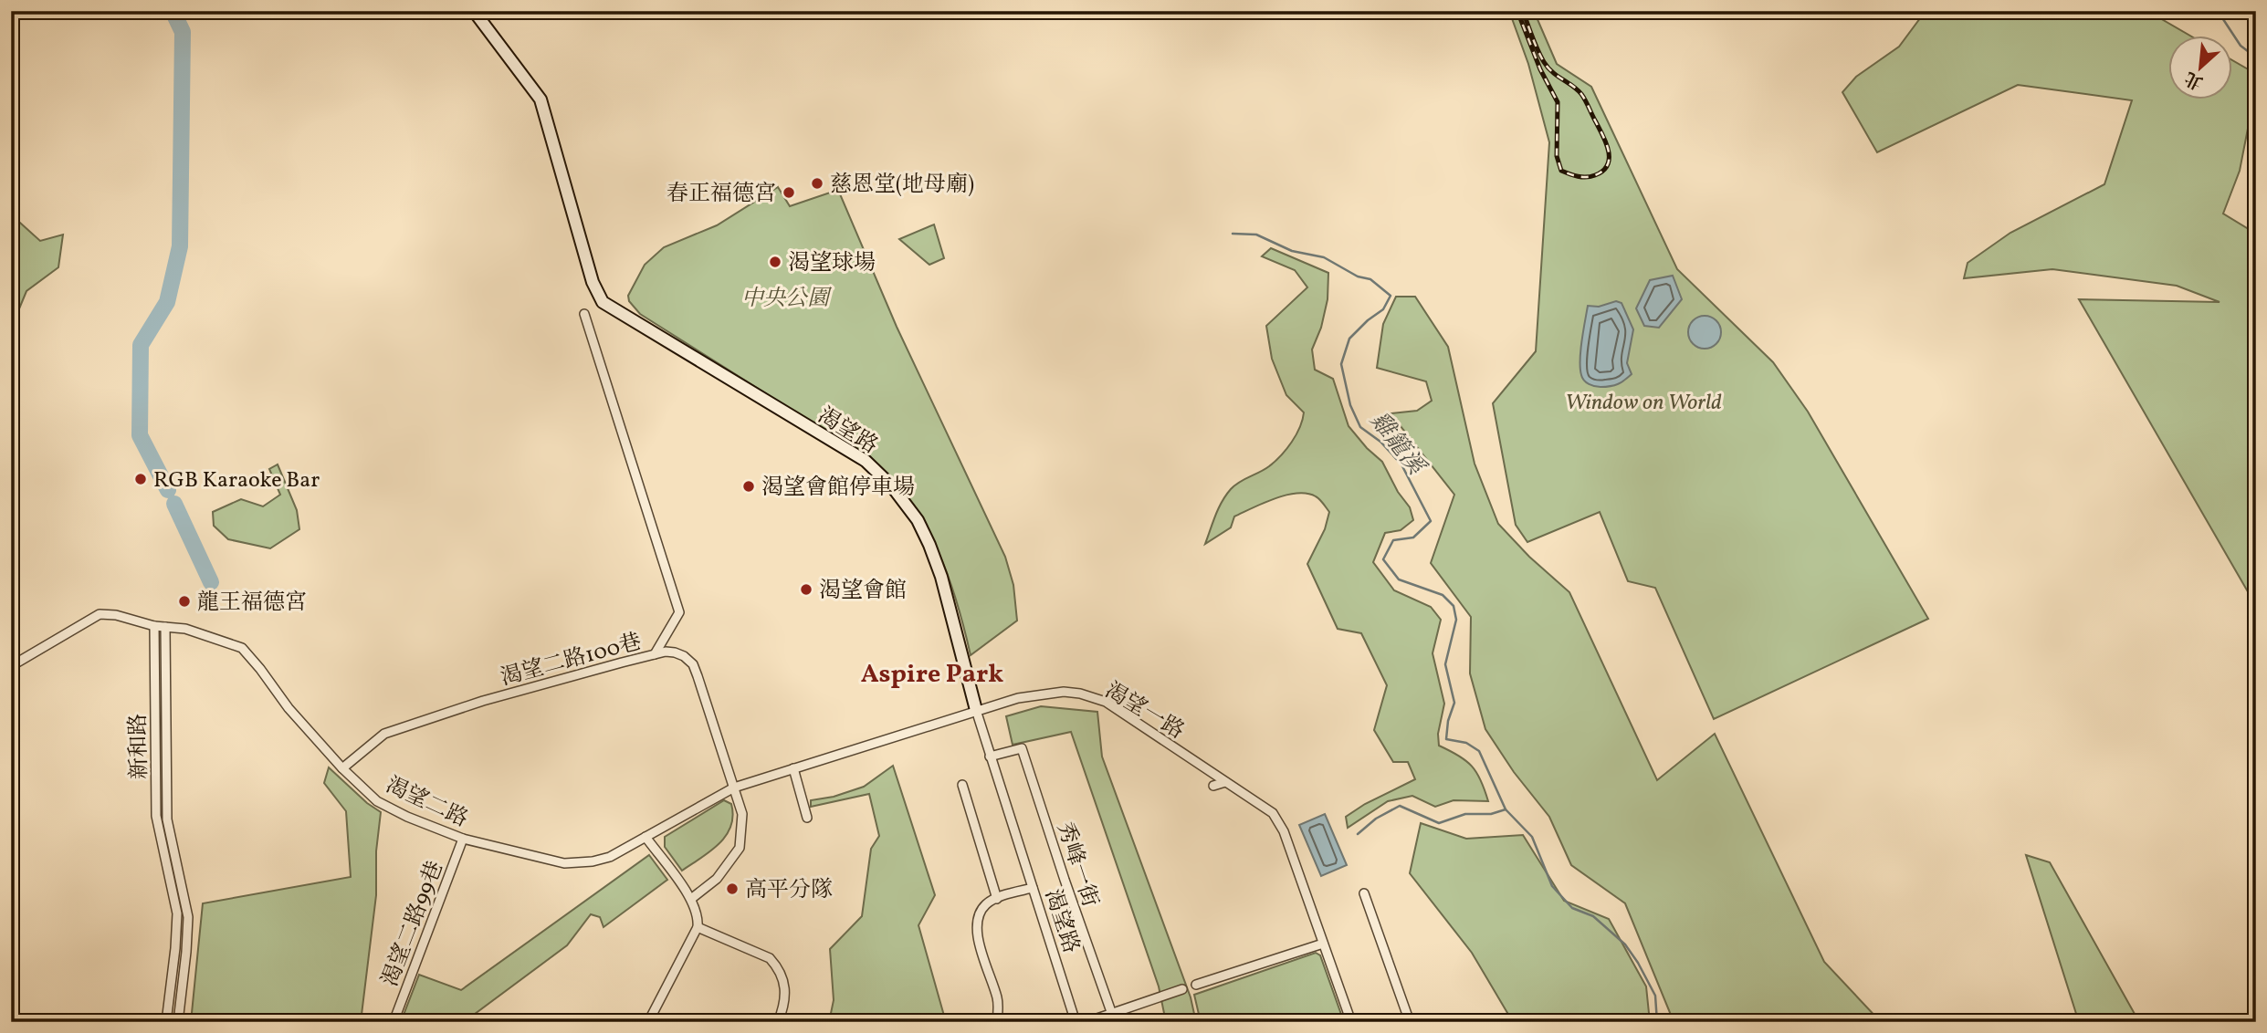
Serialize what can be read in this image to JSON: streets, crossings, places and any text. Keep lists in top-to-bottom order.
{
  "streets": {
    "street": [
      "渴望路",
      "渴望二路100巷",
      "渴望一路",
      "新和路",
      "渴望二路",
      "秀峰一街",
      "渴望二路99巷"
    ]
  },
  "crossings": [
    ["渴望路", "渴望一路"],
    ["渴望路", "秀峰一街"],
    ["渴望二路100巷", "渴望一路"],
    ["渴望二路100巷", "渴望二路"],
    ["渴望一路", "渴望二路"],
    ["新和路", "渴望二路"],
    ["渴望二路", "渴望二路99巷"]
  ],
  "districts": ["Aspire Park"],
  "water": ["雞籠溪"],
  "parks": ["中央公園", "Window on World"],
  "places": [
    "慈恩堂(地母廟)",
    "春正福德宮",
    "渴望球場",
    "RGB Karaoke Bar",
    "渴望會館停車場",
    "渴望會館",
    "龍王福德宮",
    "高平分隊"
  ],
  "north": "bottom left"
}
